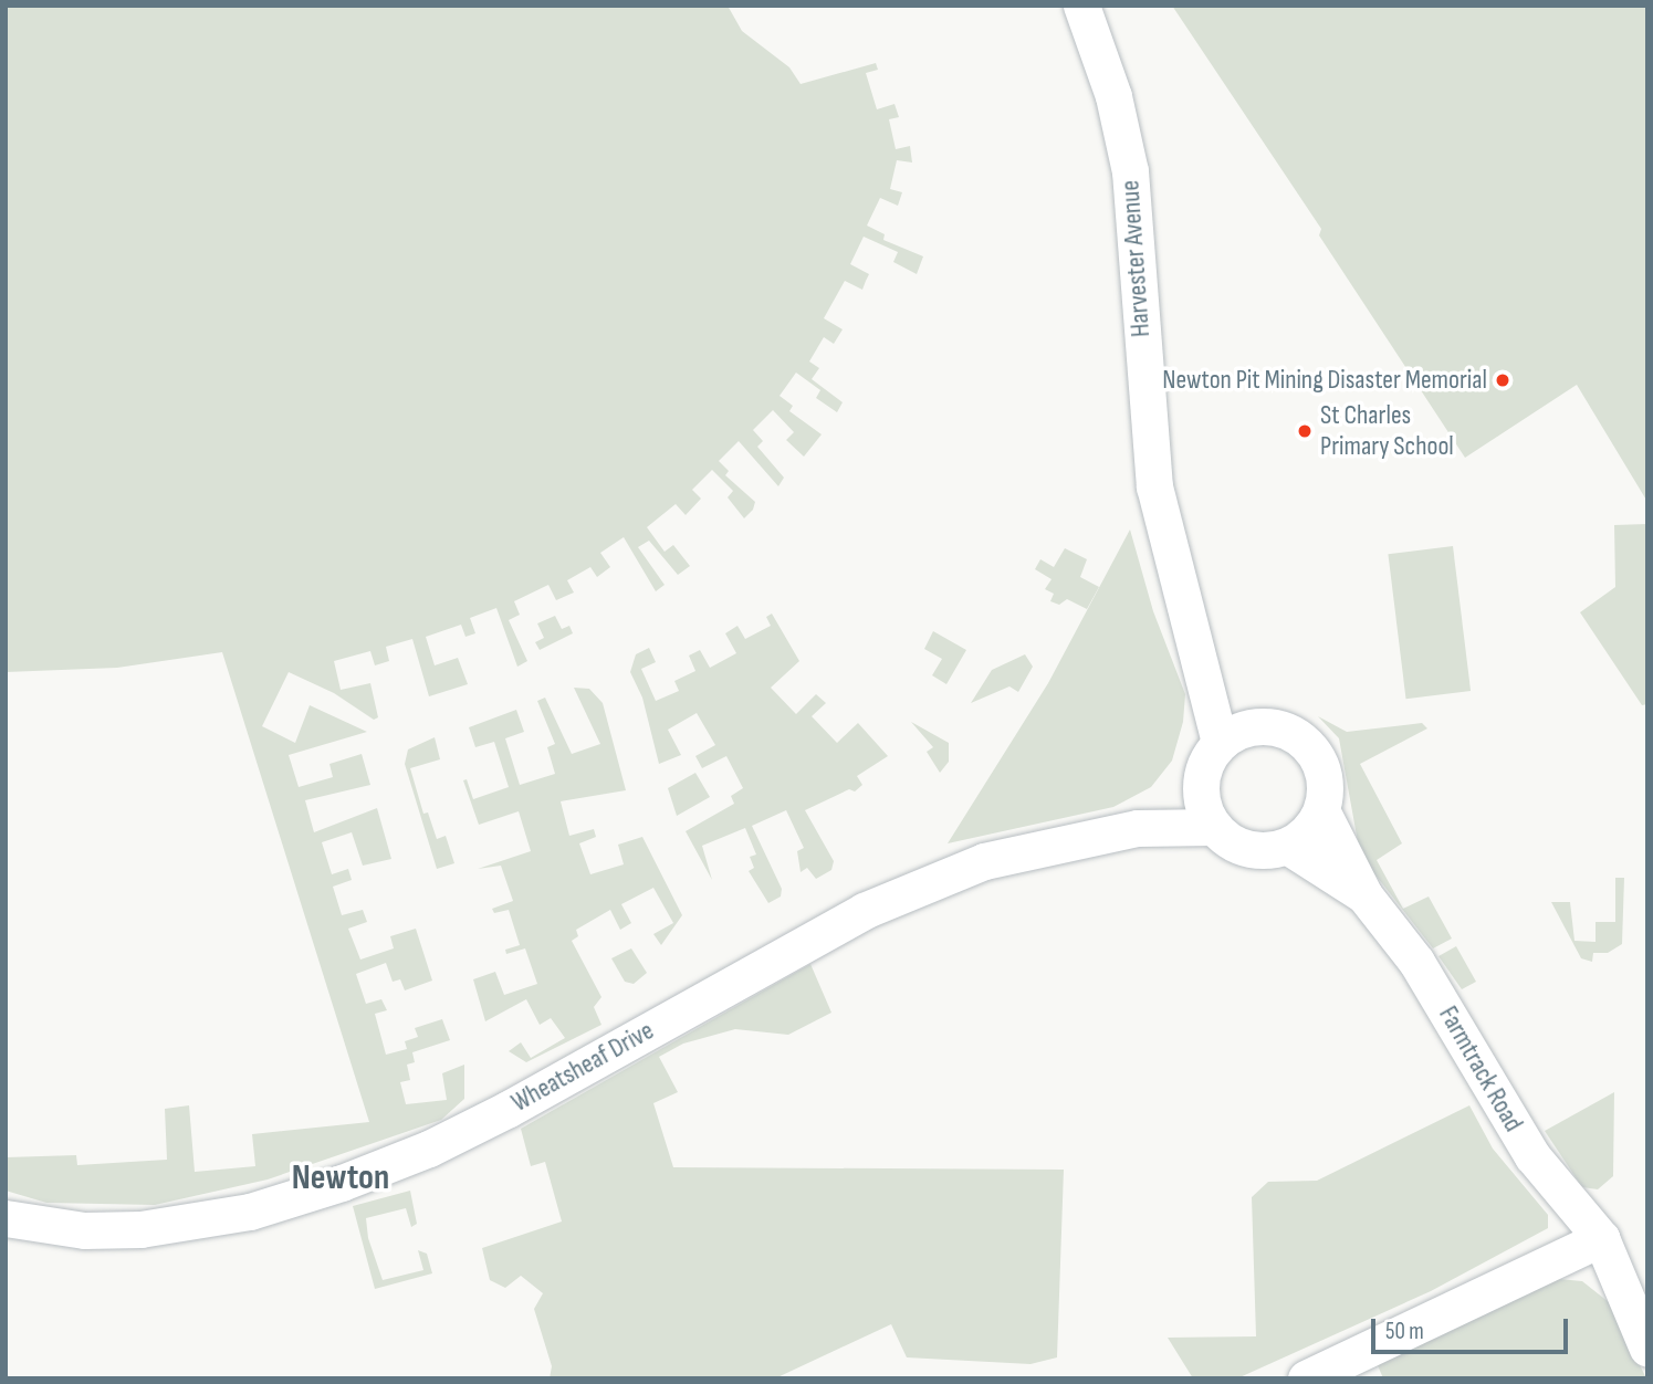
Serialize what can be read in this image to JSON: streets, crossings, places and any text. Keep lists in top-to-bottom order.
{
  "streets": {
    "street": ["Harvester Avenue", "Wheatsheaf Drive", "Farmtrack Road"]
  },
  "crossings": [
    ["Harvester Avenue", "Wheatsheaf Drive"],
    ["Harvester Avenue", "Farmtrack Road"],
    ["Wheatsheaf Drive", "Farmtrack Road"]
  ],
  "districts": ["Newton"],
  "places": ["Newton Pit Mining Disaster Memorial", "St Charles Primary School"],
  "scale_bar": "50 m"
}
